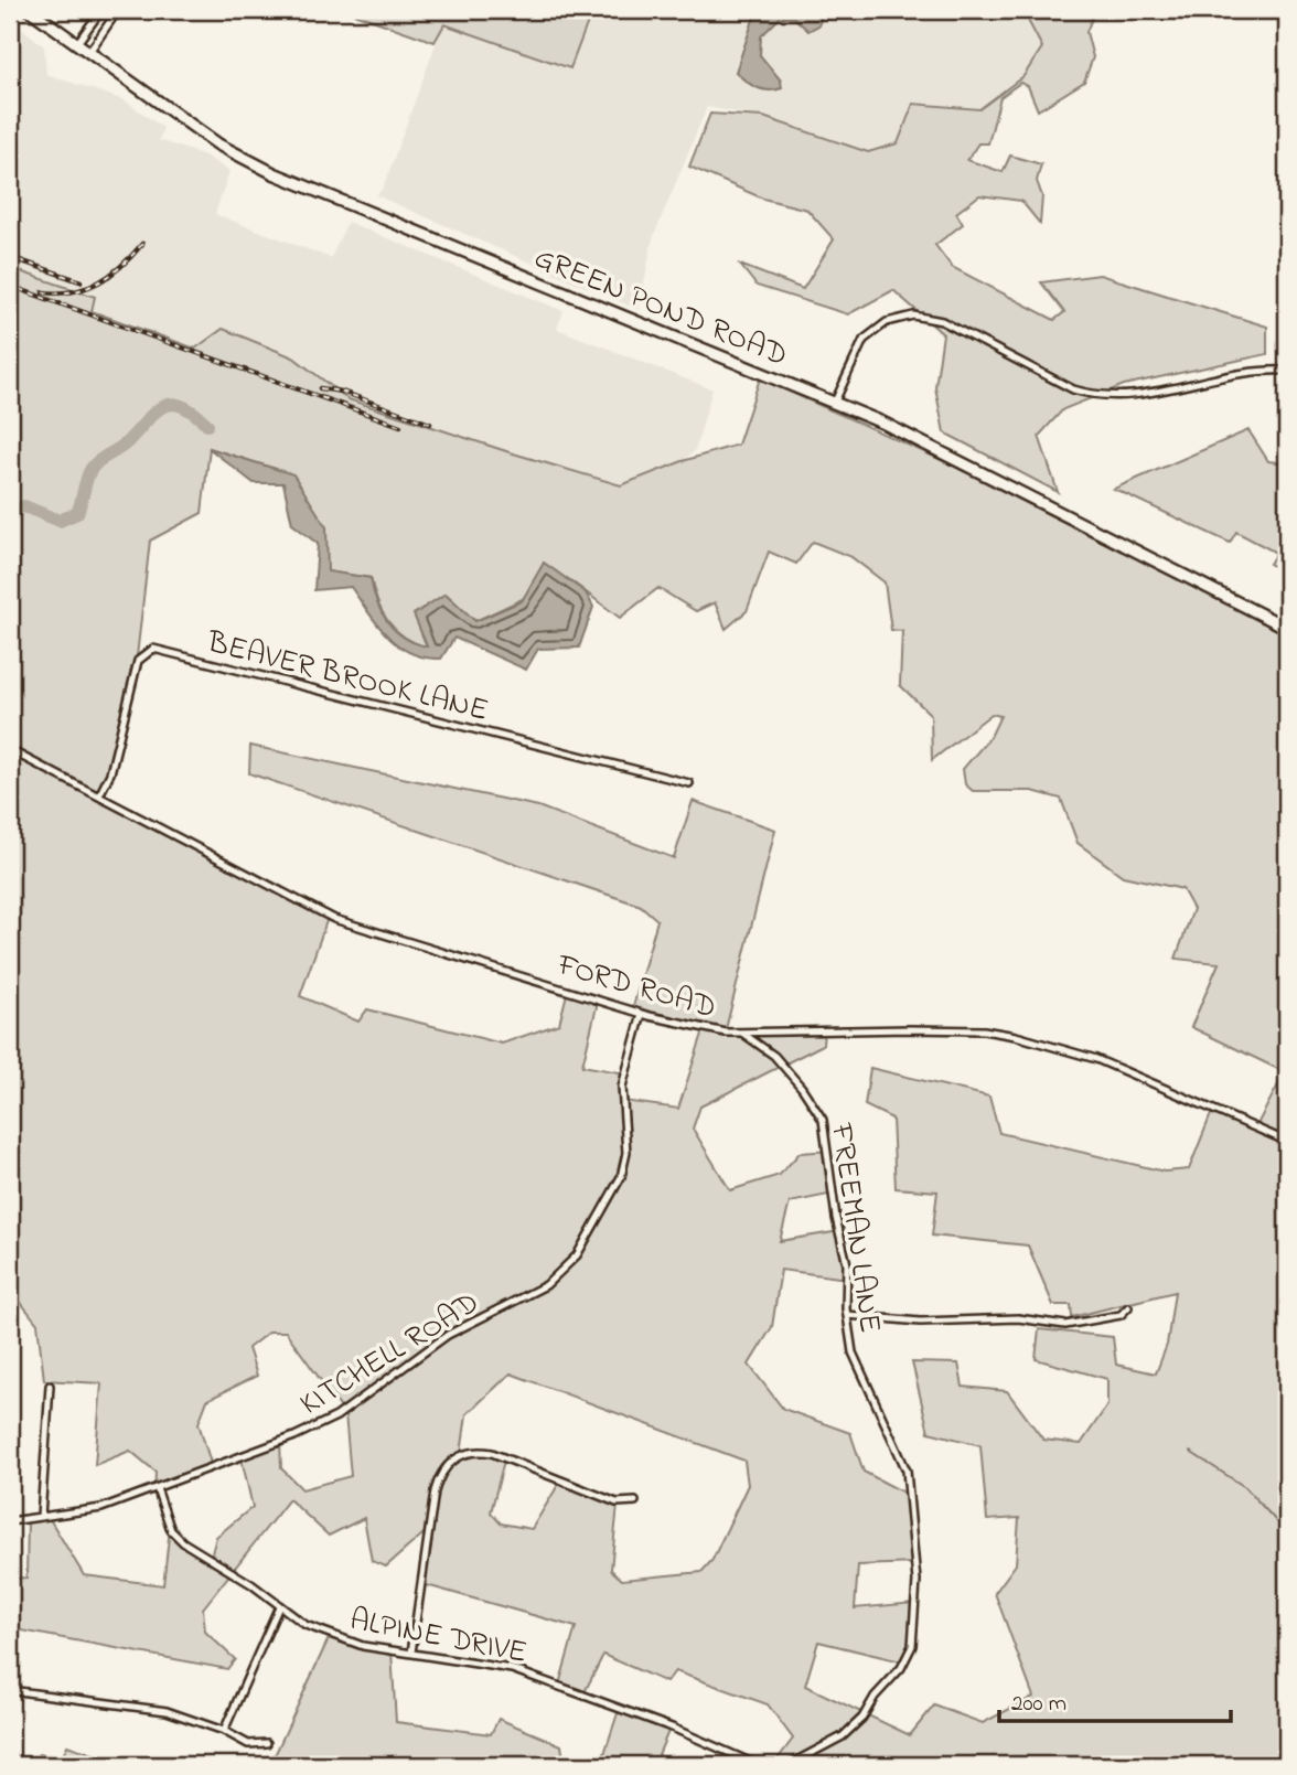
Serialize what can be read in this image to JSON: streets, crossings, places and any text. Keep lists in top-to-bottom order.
{
  "streets": {
    "main road": ["GREEN POND ROAD"],
    "street": [
      "BEAVER BROOK LANE",
      "FORD ROAD",
      "FREEMAN LANE",
      "KITCHELL ROAD",
      "ALPINE DRIVE"
    ]
  },
  "crossings": [
    ["BEAVER BROOK LANE", "FORD ROAD"],
    ["FORD ROAD", "FREEMAN LANE"],
    ["FORD ROAD", "KITCHELL ROAD"],
    ["KITCHELL ROAD", "ALPINE DRIVE"]
  ],
  "scale_bar": "200 m"
}
